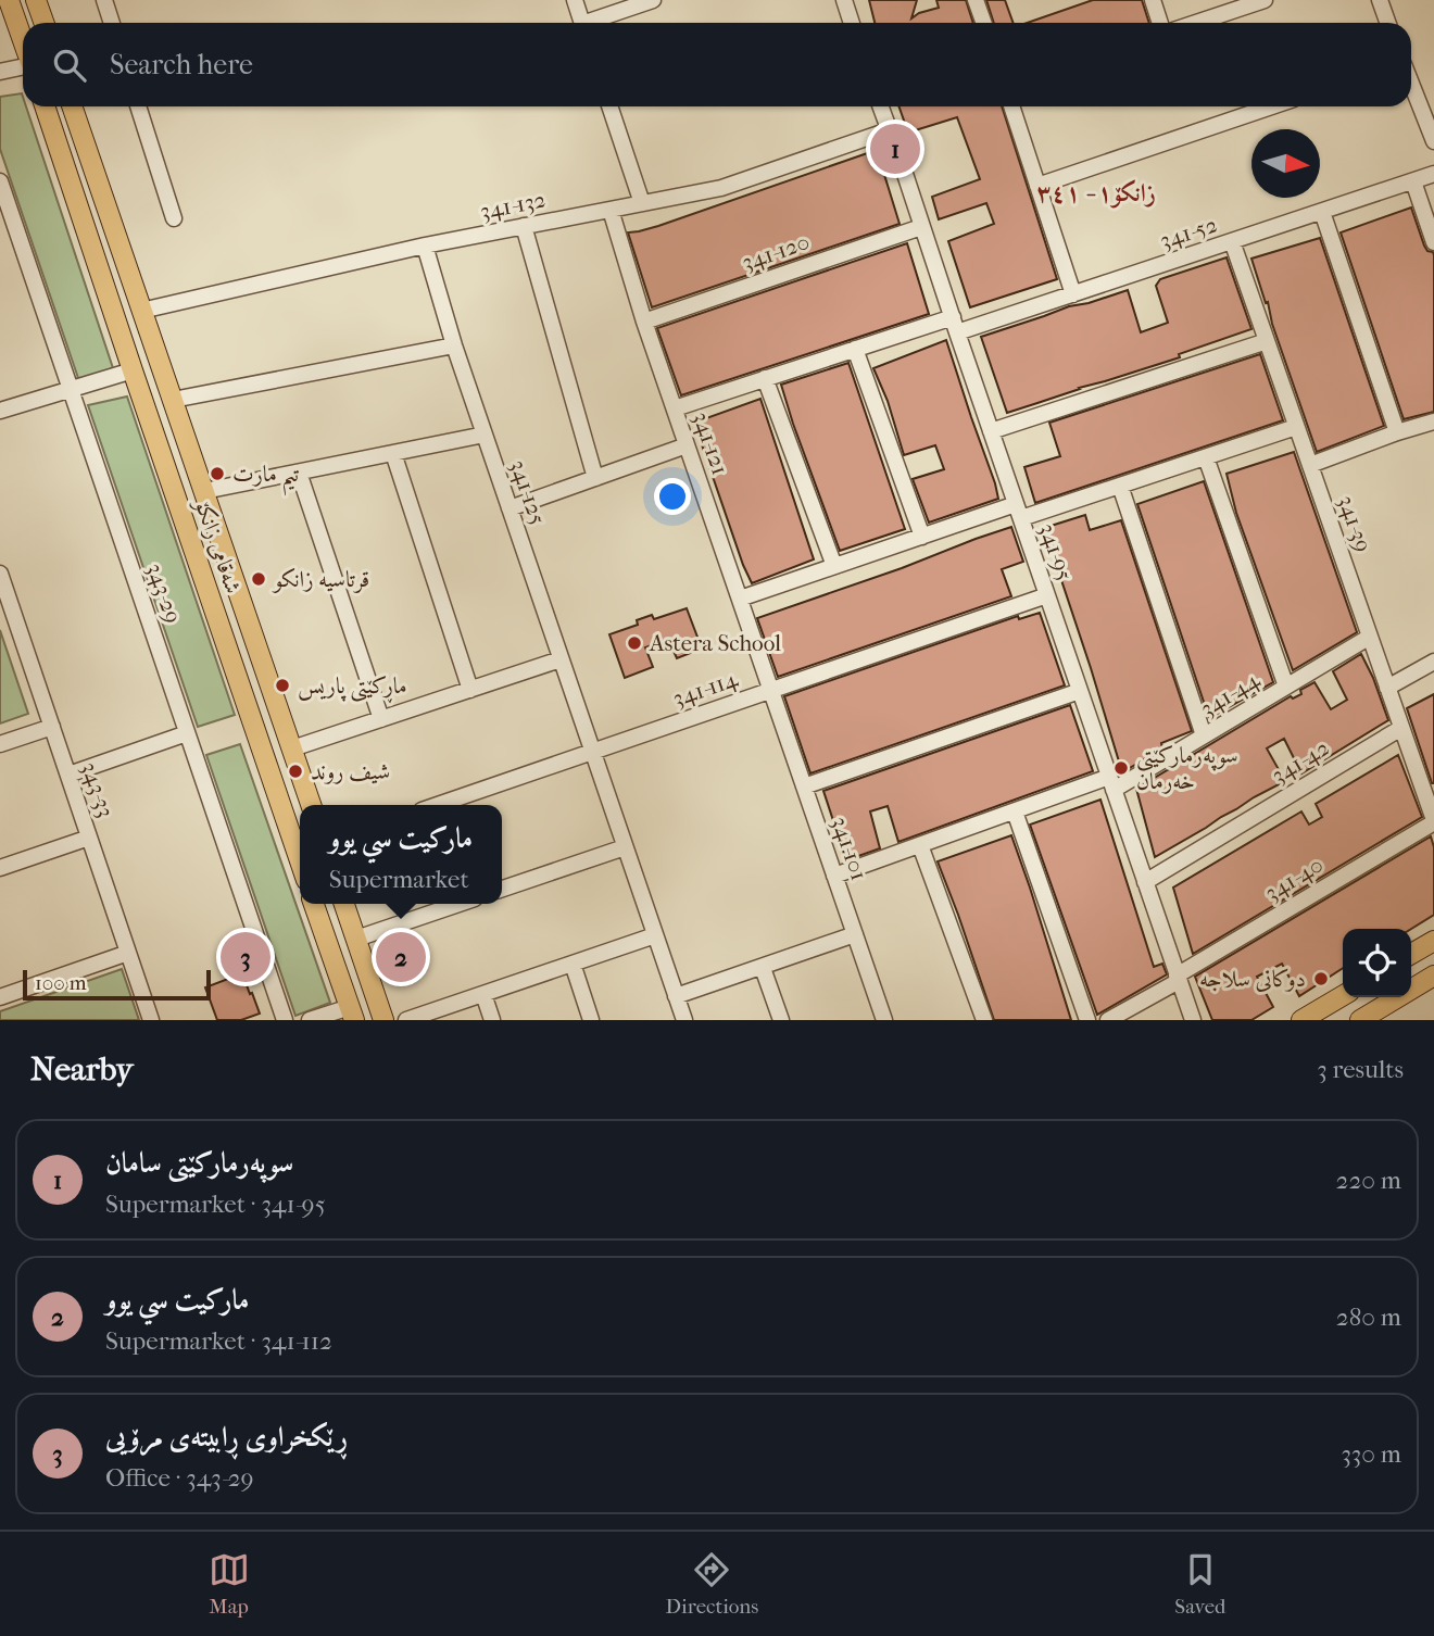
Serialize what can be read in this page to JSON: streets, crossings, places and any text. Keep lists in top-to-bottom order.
{
  "streets": {
    "main road": ["شەقامی زانکۆ"],
    "street": [
      "341-132",
      "341-52",
      "341-120",
      "341-121",
      "341-125",
      "341-39",
      "341-95",
      "343-29",
      "341-114",
      "341-44",
      "341-42",
      "343-33",
      "341-101",
      "341-40"
    ]
  },
  "crossings": [
    ["341-132", "341-121"],
    ["341-132", "341-125"],
    ["341-132", "شەقامی زانکۆ"],
    ["341-132", "341-95"],
    ["341-52", "341-121"],
    ["341-52", "341-39"],
    ["341-52", "341-95"],
    ["341-120", "341-121"],
    ["341-120", "341-95"],
    ["341-121", "341-114"],
    ["341-121", "341-101"],
    ["341-125", "341-114"],
    ["341-39", "341-44"],
    ["341-39", "341-42"],
    ["341-39", "341-40"],
    ["341-95", "341-114"],
    ["341-95", "341-44"],
    ["341-95", "341-42"],
    ["341-95", "341-40"],
    ["341-114", "341-101"],
    ["341-44", "341-101"]
  ],
  "districts": ["زانکۆ١ - ٣٤١"],
  "places": [
    "تیم مارت",
    "قرتاسیە زانکو",
    "Astera School",
    "ماڕکێتی پاریس",
    "سوپەرمارکێتی خەرمان",
    "شیف روند",
    "دوكانى سلاجه"
  ],
  "scale_bar": "100 m",
  "north": "right",
  "page": {
    "search": "Search here",
    "pins": ["1", "2", "3"],
    "popup": ["ماركيت سي يوو", "Supermarket"],
    "scale": "100 m",
    "heading": ["Nearby", "3 results"],
    "list": [
      {
        "mark": "1",
        "name": "سوپەرمارکێتی سامان",
        "note": "Supermarket · 341-95",
        "value": "220 m"
      },
      {
        "mark": "2",
        "name": "ماركيت سي يوو",
        "note": "Supermarket · 341-112",
        "value": "280 m"
      },
      {
        "mark": "3",
        "name": "ڕێکخراوی ڕابیتەی مرۆیی",
        "note": "Office · 343-29",
        "value": "330 m"
      }
    ],
    "nav": ["Map", "Directions", "Saved"]
  }
}
